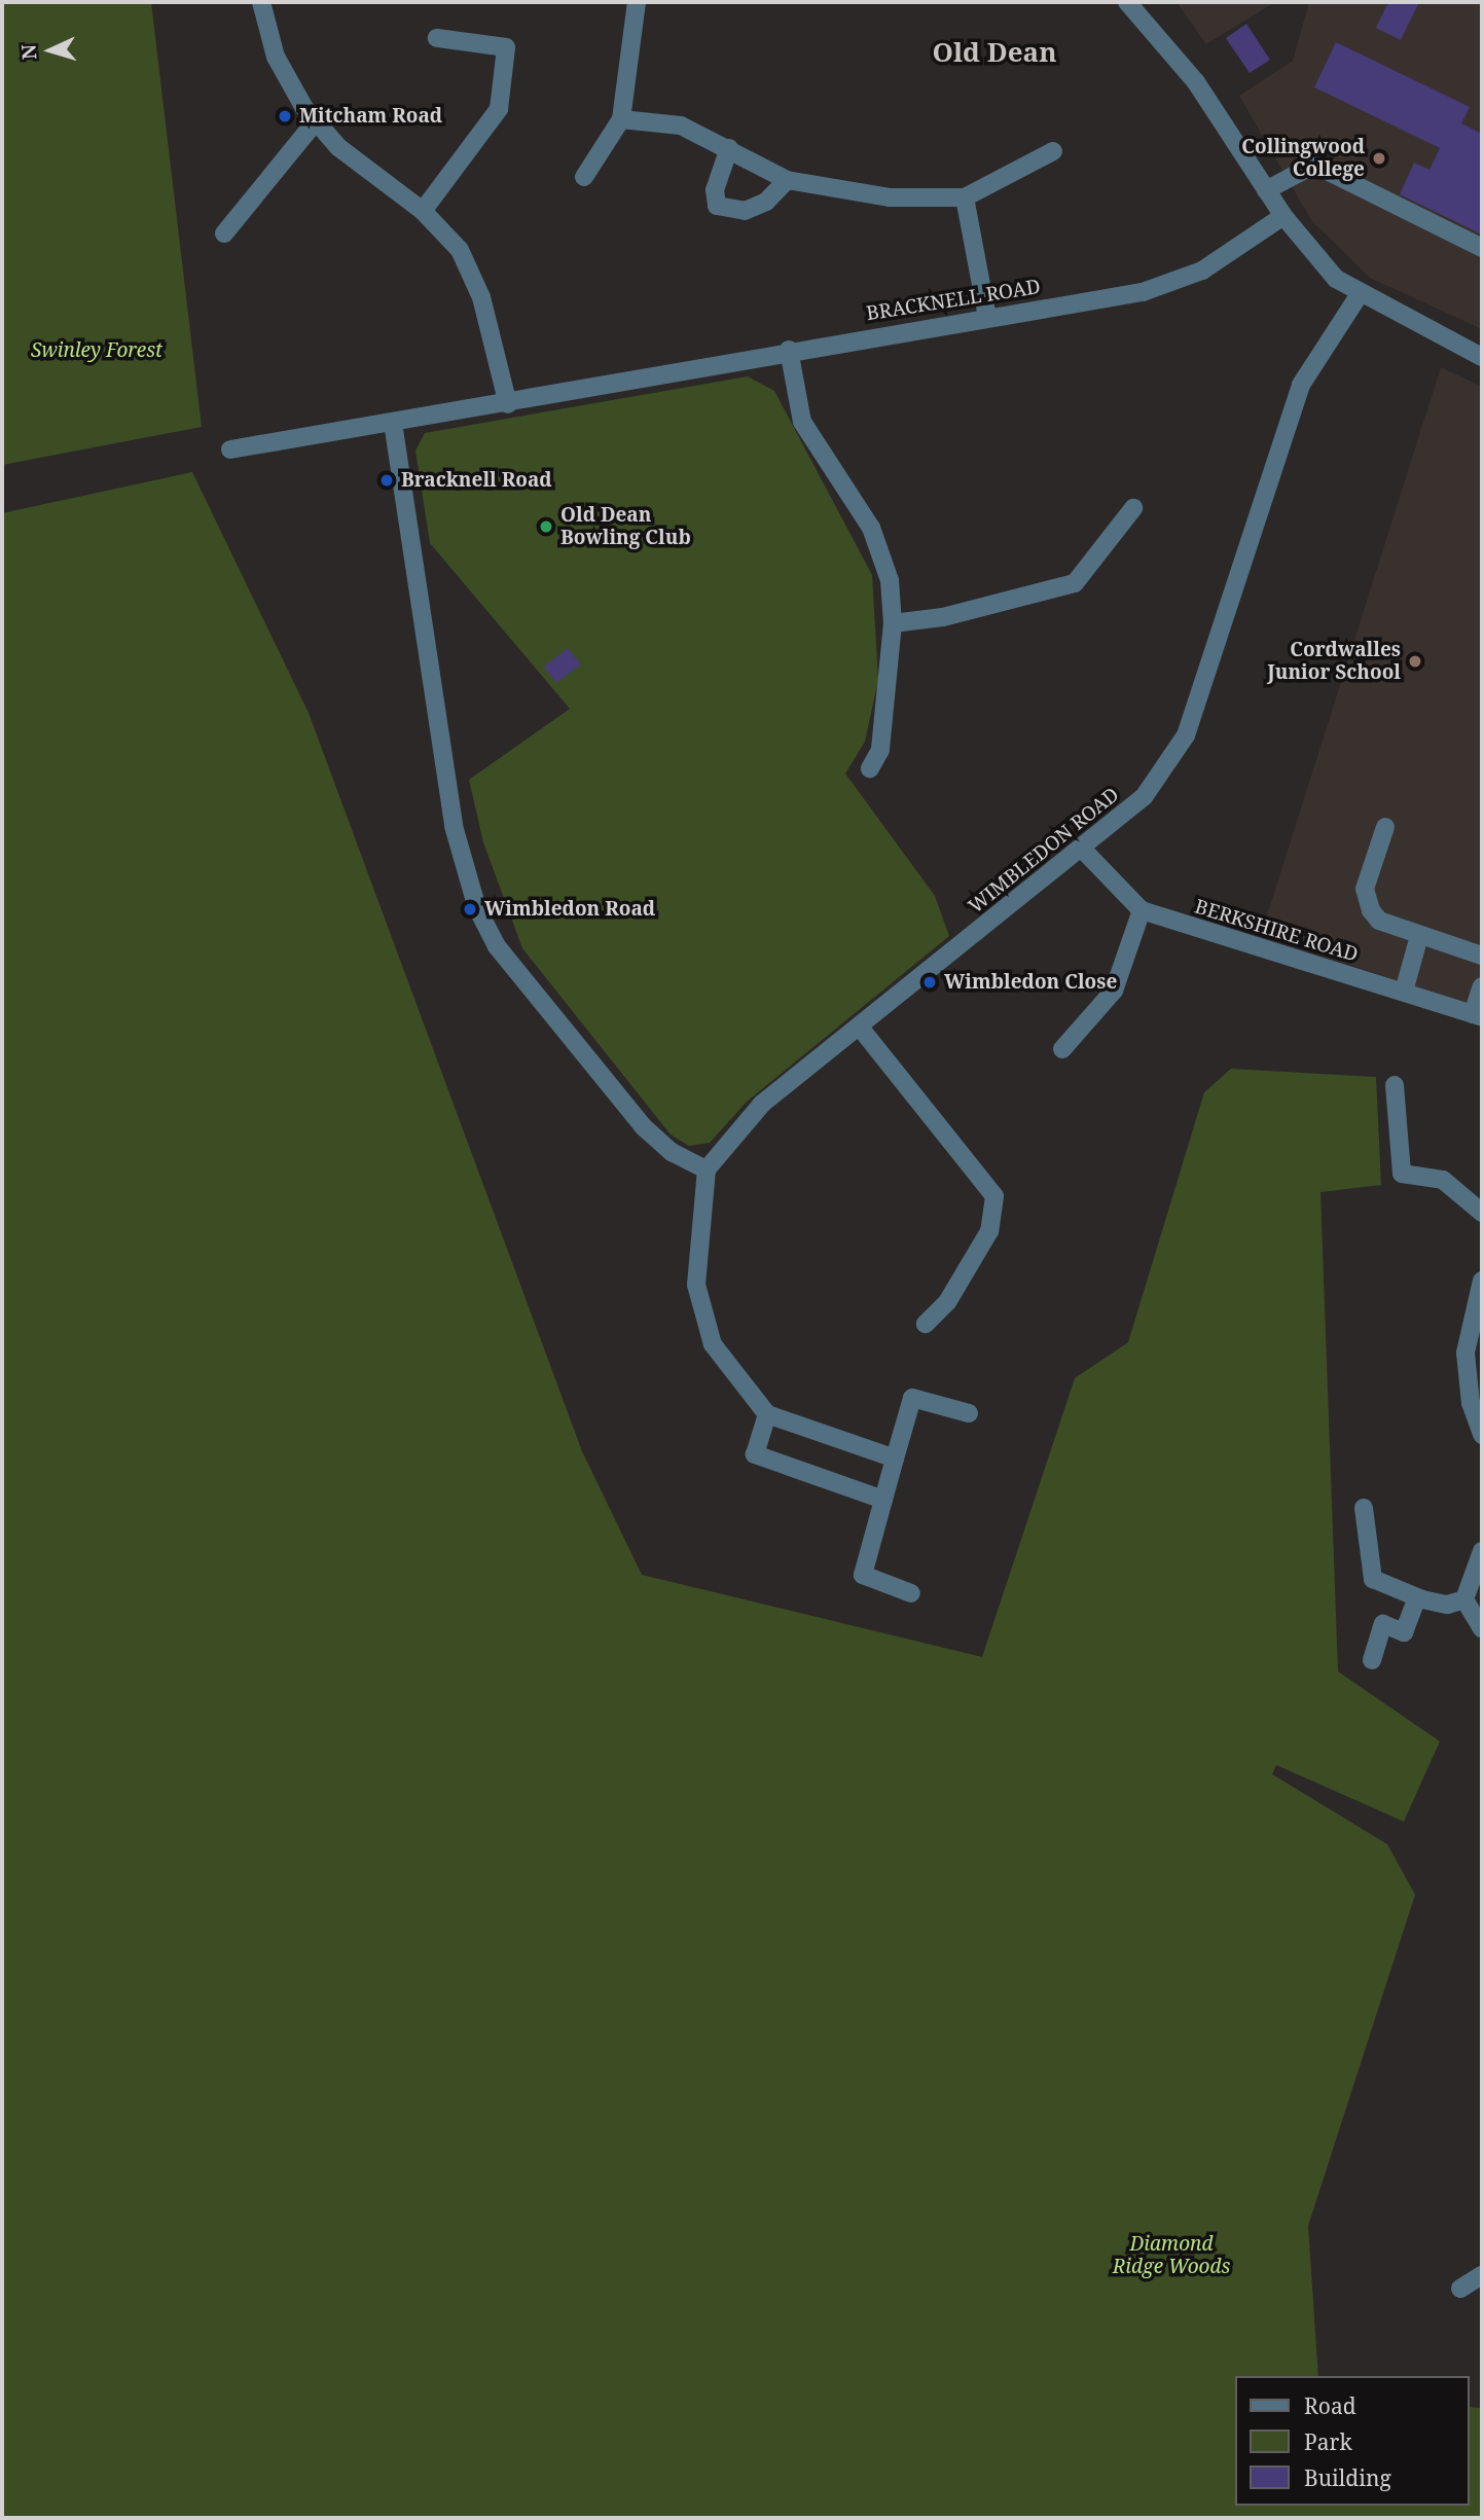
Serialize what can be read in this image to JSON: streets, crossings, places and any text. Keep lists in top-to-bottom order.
{
  "streets": {
    "street": ["BRACKNELL ROAD", "WIMBLEDON ROAD", "BERKSHIRE ROAD"]
  },
  "crossings": [
    ["WIMBLEDON ROAD", "BERKSHIRE ROAD"]
  ],
  "districts": ["Old Dean"],
  "parks": ["Swinley Forest", "Diamond Ridge Woods"],
  "places": [
    "Mitcham Road",
    "Collingwood College",
    "Bracknell Road",
    "Old Dean Bowling Club",
    "Cordwalles Junior School",
    "Wimbledon Road",
    "Wimbledon Close"
  ],
  "legend": ["Road", "Park", "Building"],
  "north": "left"
}
